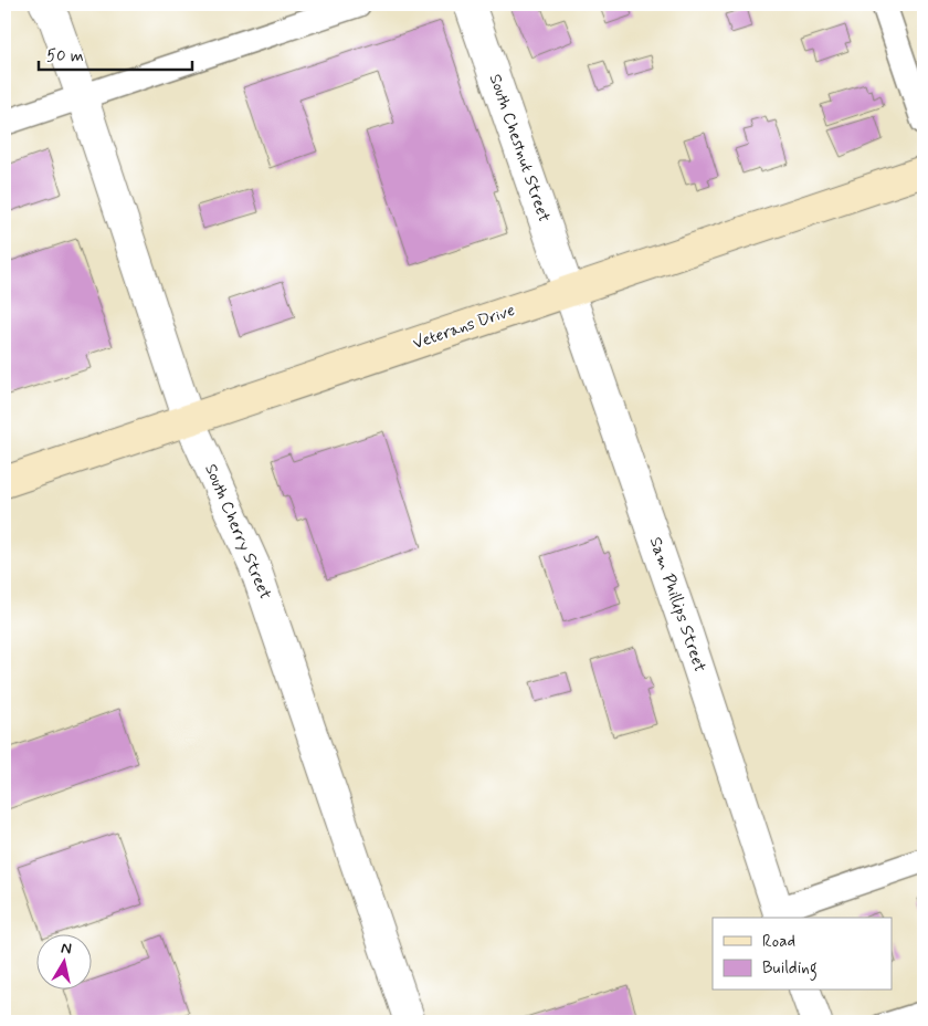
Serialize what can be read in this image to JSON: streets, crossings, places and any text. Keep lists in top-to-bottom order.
{
  "streets": {
    "main road": ["Veterans Drive"],
    "street": ["South Chestnut Street", "South Cherry Street", "Sam Phillips Street"]
  },
  "crossings": [
    ["South Chestnut Street", "Veterans Drive"],
    ["South Chestnut Street", "Sam Phillips Street"],
    ["Veterans Drive", "South Cherry Street"],
    ["Veterans Drive", "Sam Phillips Street"]
  ],
  "legend": ["Road", "Building"],
  "scale_bar": "50 m",
  "north": "top"
}
